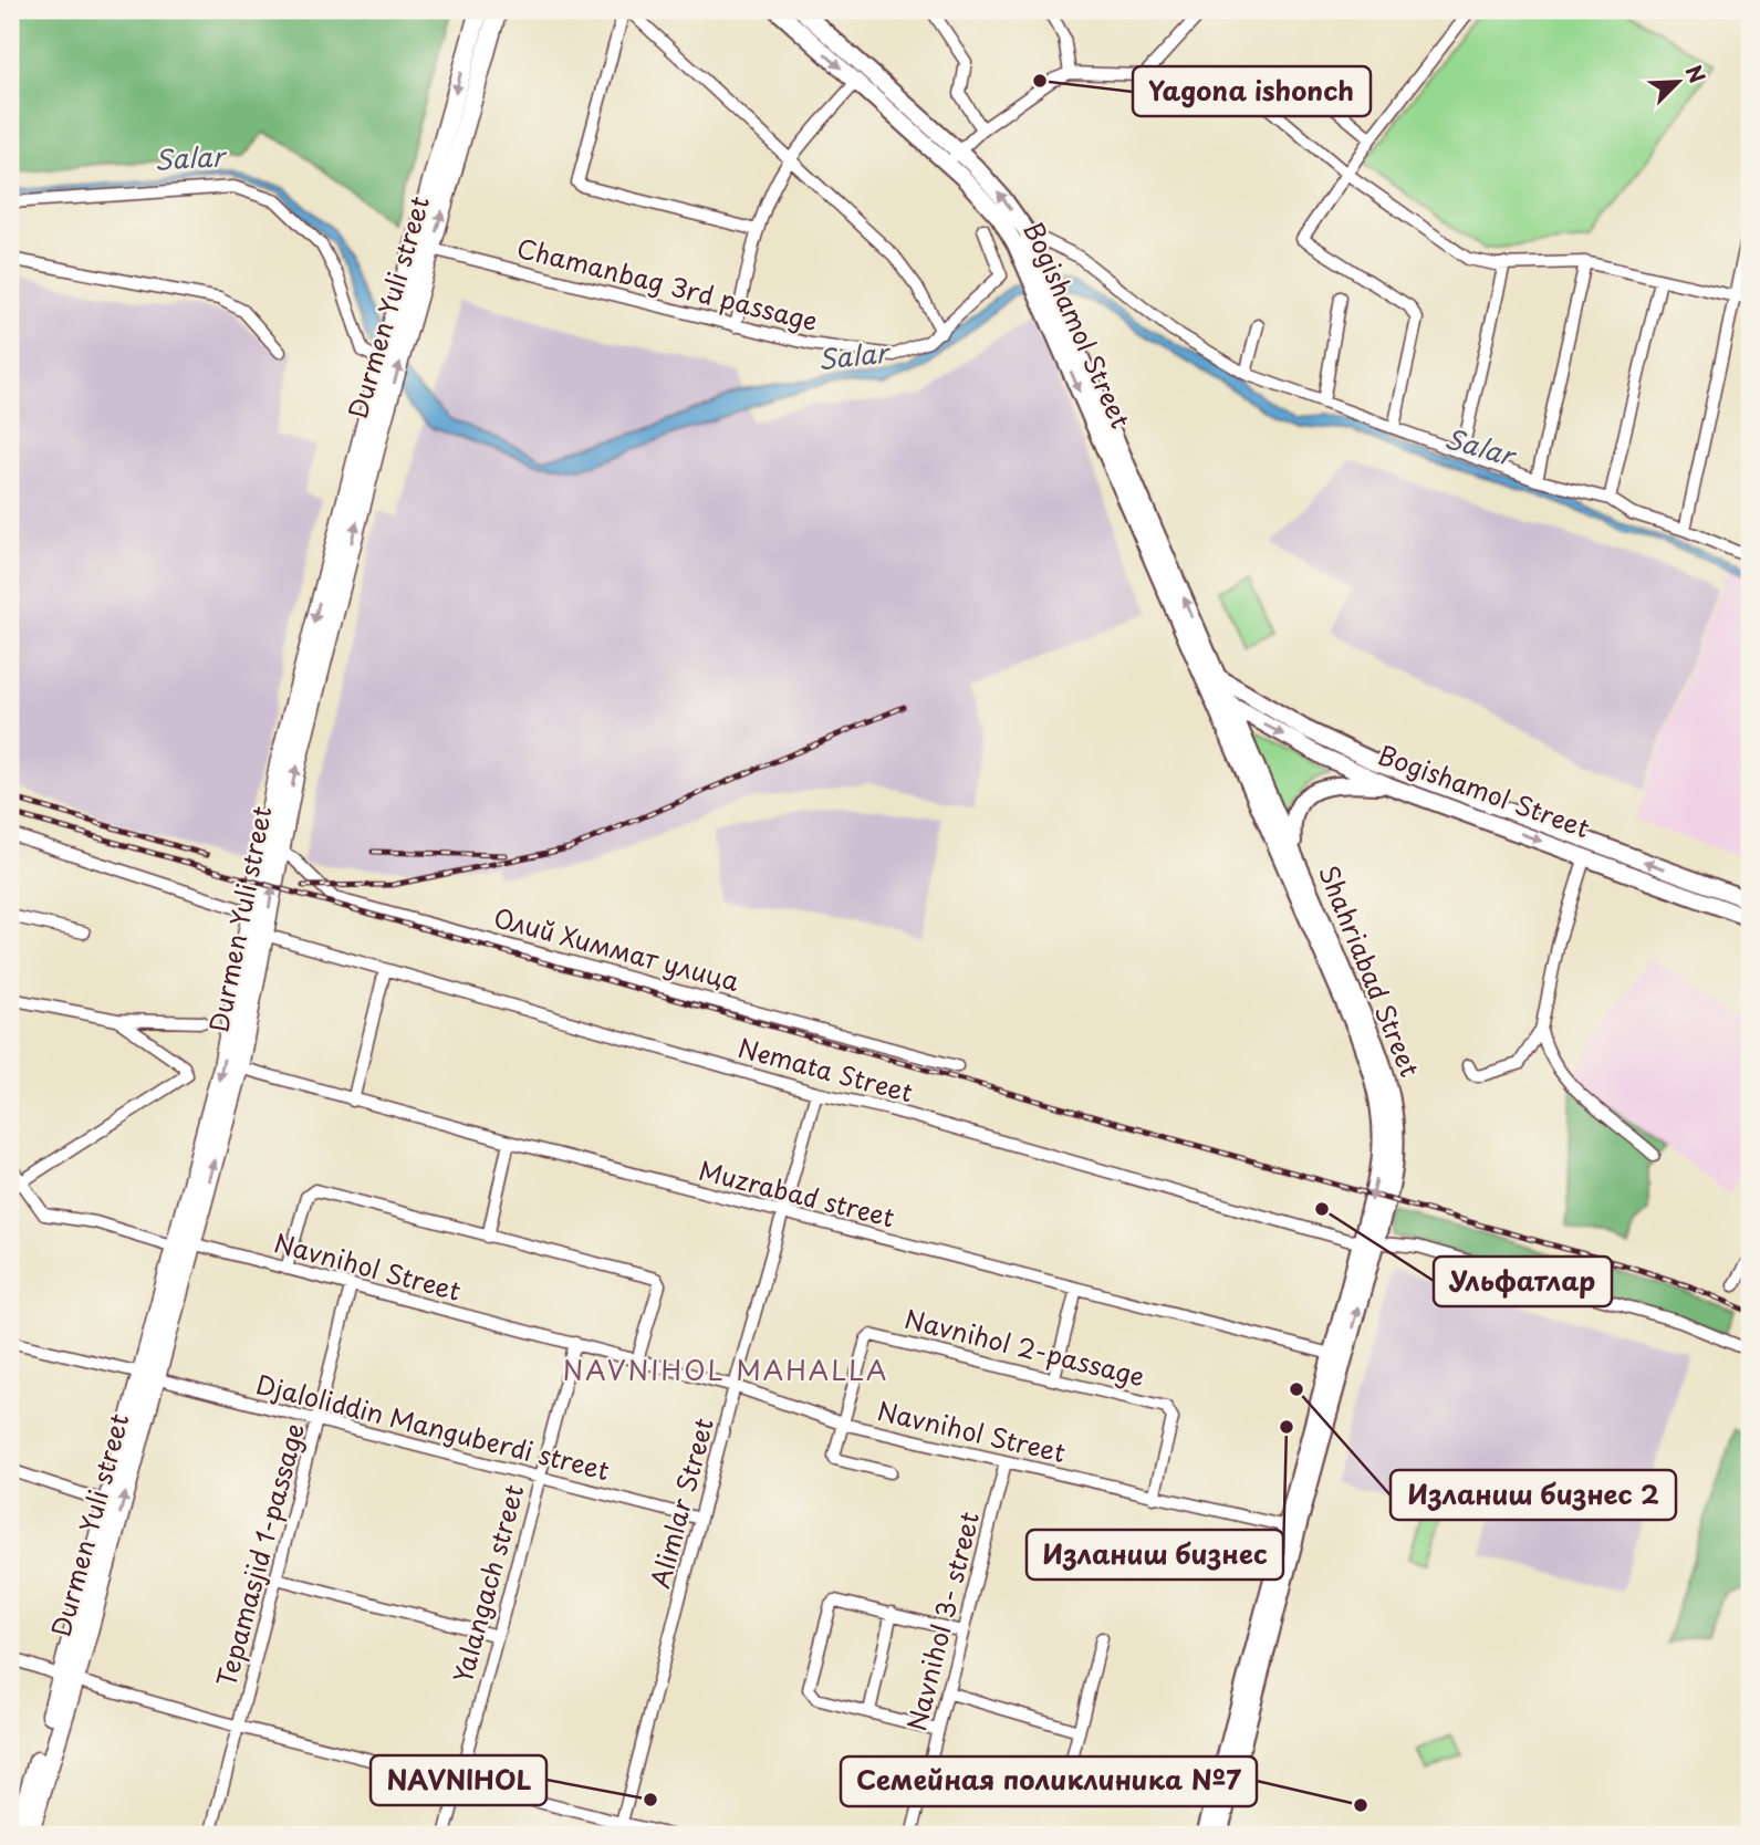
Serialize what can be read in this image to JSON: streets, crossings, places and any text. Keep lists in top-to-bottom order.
{
  "streets": {
    "main road": ["Durmen Yuli street", "Bogishamol Street", "Shahriabad Street"],
    "street": [
      "Chamanbag 3rd passage",
      "Олий Химмат улица",
      "Nemata Street",
      "Muzrabad street",
      "Navnihol Street",
      "Navnihol 2-passage",
      "Djaloliddin Manguberdi street",
      "Аlimlar Street",
      "Tepamasjid 1-passage",
      "Yalangach street",
      "Navnihol 3- street"
    ]
  },
  "crossings": [
    ["Chamanbag 3rd passage", "Durmen Yuli street"],
    ["Durmen Yuli street", "Олий Химмат улица"],
    ["Durmen Yuli street", "Nemata Street"],
    ["Durmen Yuli street", "Muzrabad street"],
    ["Durmen Yuli street", "Navnihol Street"],
    ["Durmen Yuli street", "Djaloliddin Manguberdi street"],
    ["Bogishamol Street", "Shahriabad Street"],
    ["Shahriabad Street", "Nemata Street"],
    ["Shahriabad Street", "Muzrabad street"],
    ["Shahriabad Street", "Navnihol Street"],
    ["Nemata Street", "Аlimlar Street"],
    ["Muzrabad street", "Аlimlar Street"],
    ["Navnihol Street", "Navnihol 2-passage"],
    ["Navnihol Street", "Аlimlar Street"],
    ["Navnihol Street", "Tepamasjid 1-passage"],
    ["Navnihol Street", "Yalangach street"],
    ["Navnihol Street", "Navnihol 3- street"],
    ["Djaloliddin Manguberdi street", "Аlimlar Street"],
    ["Djaloliddin Manguberdi street", "Tepamasjid 1-passage"],
    ["Djaloliddin Manguberdi street", "Yalangach street"]
  ],
  "districts": ["NAVNIHOL MAHALLA"],
  "water": ["Salar"],
  "places": [
    "Yagona ishonch",
    "Ульфатлар",
    "Изланиш бизнес 2",
    "Изланиш бизнес",
    "NAVNIHOL",
    "Cемейная поликлиника №7"
  ],
  "north": "top right"
}
